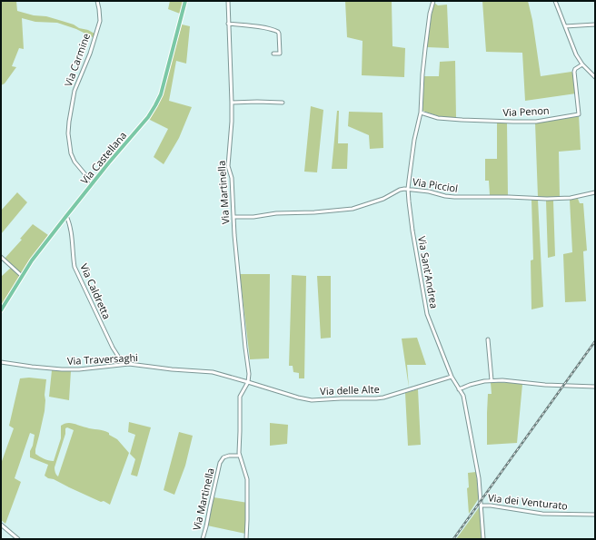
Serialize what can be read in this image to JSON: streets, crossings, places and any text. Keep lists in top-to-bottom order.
{
  "streets": {
    "main road": ["Via Castellana"],
    "street": [
      "Via Carmine",
      "Via Penon",
      "Via Picciol",
      "Via Martinella",
      "Via Sant'Andrea",
      "Via Caldretta",
      "Via Traversaghi",
      "Via delle Alte",
      "Via dei Venturato"
    ]
  },
  "crossings": [
    ["Via Carmine", "Via Castellana"],
    ["Via Penon", "Via Sant'Andrea"],
    ["Via Castellana", "Via Caldretta"],
    ["Via Picciol", "Via Martinella"],
    ["Via Picciol", "Via Sant'Andrea"],
    ["Via Martinella", "Via Traversaghi"],
    ["Via Martinella", "Via delle Alte"],
    ["Via Sant'Andrea", "Via delle Alte"],
    ["Via Sant'Andrea", "Via dei Venturato"],
    ["Via Caldretta", "Via Traversaghi"],
    ["Via Traversaghi", "Via delle Alte"]
  ]
}
